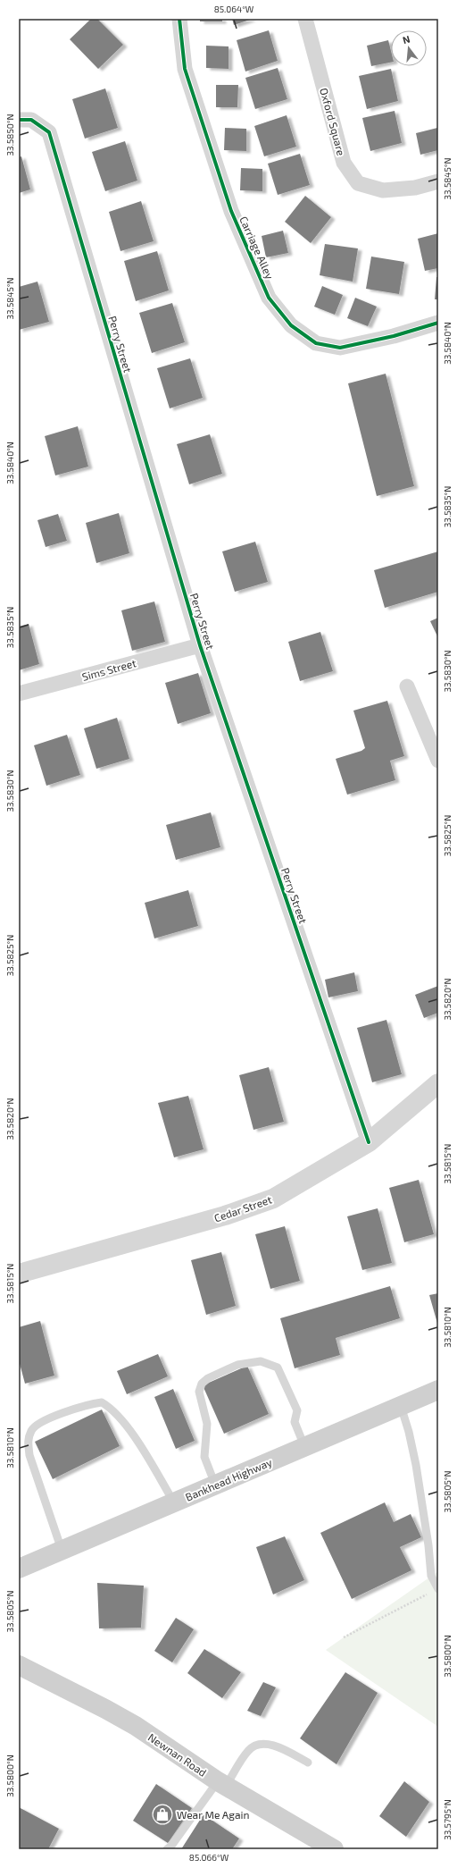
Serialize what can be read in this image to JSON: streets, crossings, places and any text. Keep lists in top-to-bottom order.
{
  "streets": {
    "main road": ["Bankhead Highway", "Newnan Road"],
    "street": [
      "Oxford Square",
      "Carriage Alley",
      "Perry Street",
      "Sims Street",
      "Cedar Street"
    ]
  },
  "crossings": [
    ["Perry Street", "Sims Street"],
    ["Perry Street", "Cedar Street"]
  ],
  "places": {
    "shop": ["Wear Me Again"]
  },
  "north": "top",
  "coordinates": [
    "85.064°W",
    "33.5850°N",
    "33.5845°N",
    "33.5840°N",
    "33.5835°N",
    "33.5830°N",
    "33.5825°N",
    "33.5820°N",
    "33.5815°N",
    "33.5810°N",
    "33.5805°N",
    "33.5800°N",
    "33.5795°N",
    "85.066°W"
  ]
}
